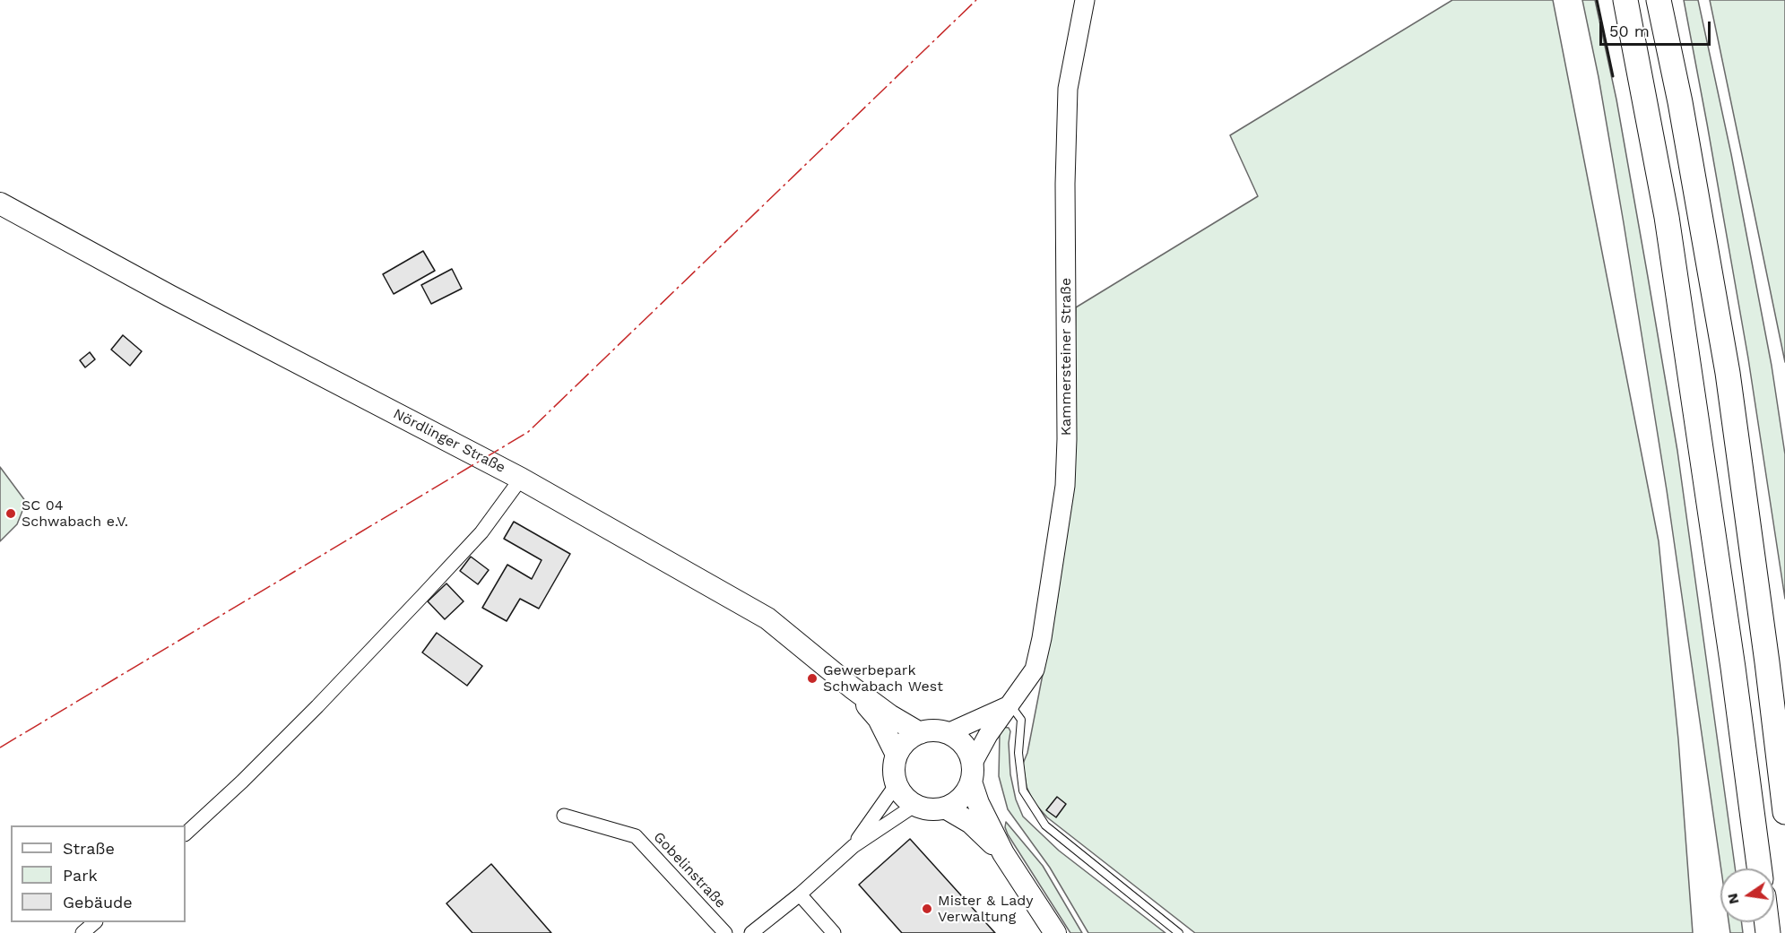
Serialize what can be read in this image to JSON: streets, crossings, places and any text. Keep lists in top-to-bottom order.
{
  "streets": {
    "main road": ["Nördlinger Straße"],
    "street": ["Kammersteiner Straße", "Gobelinstraße"]
  },
  "places": ["SC 04 Schwabach e.V.", "Gewerbepark Schwabach West", "Mister & Lady Verwaltung"],
  "legend": ["Straße", "Park", "Gebäude"],
  "scale_bar": "50 m",
  "north": "left"
}
